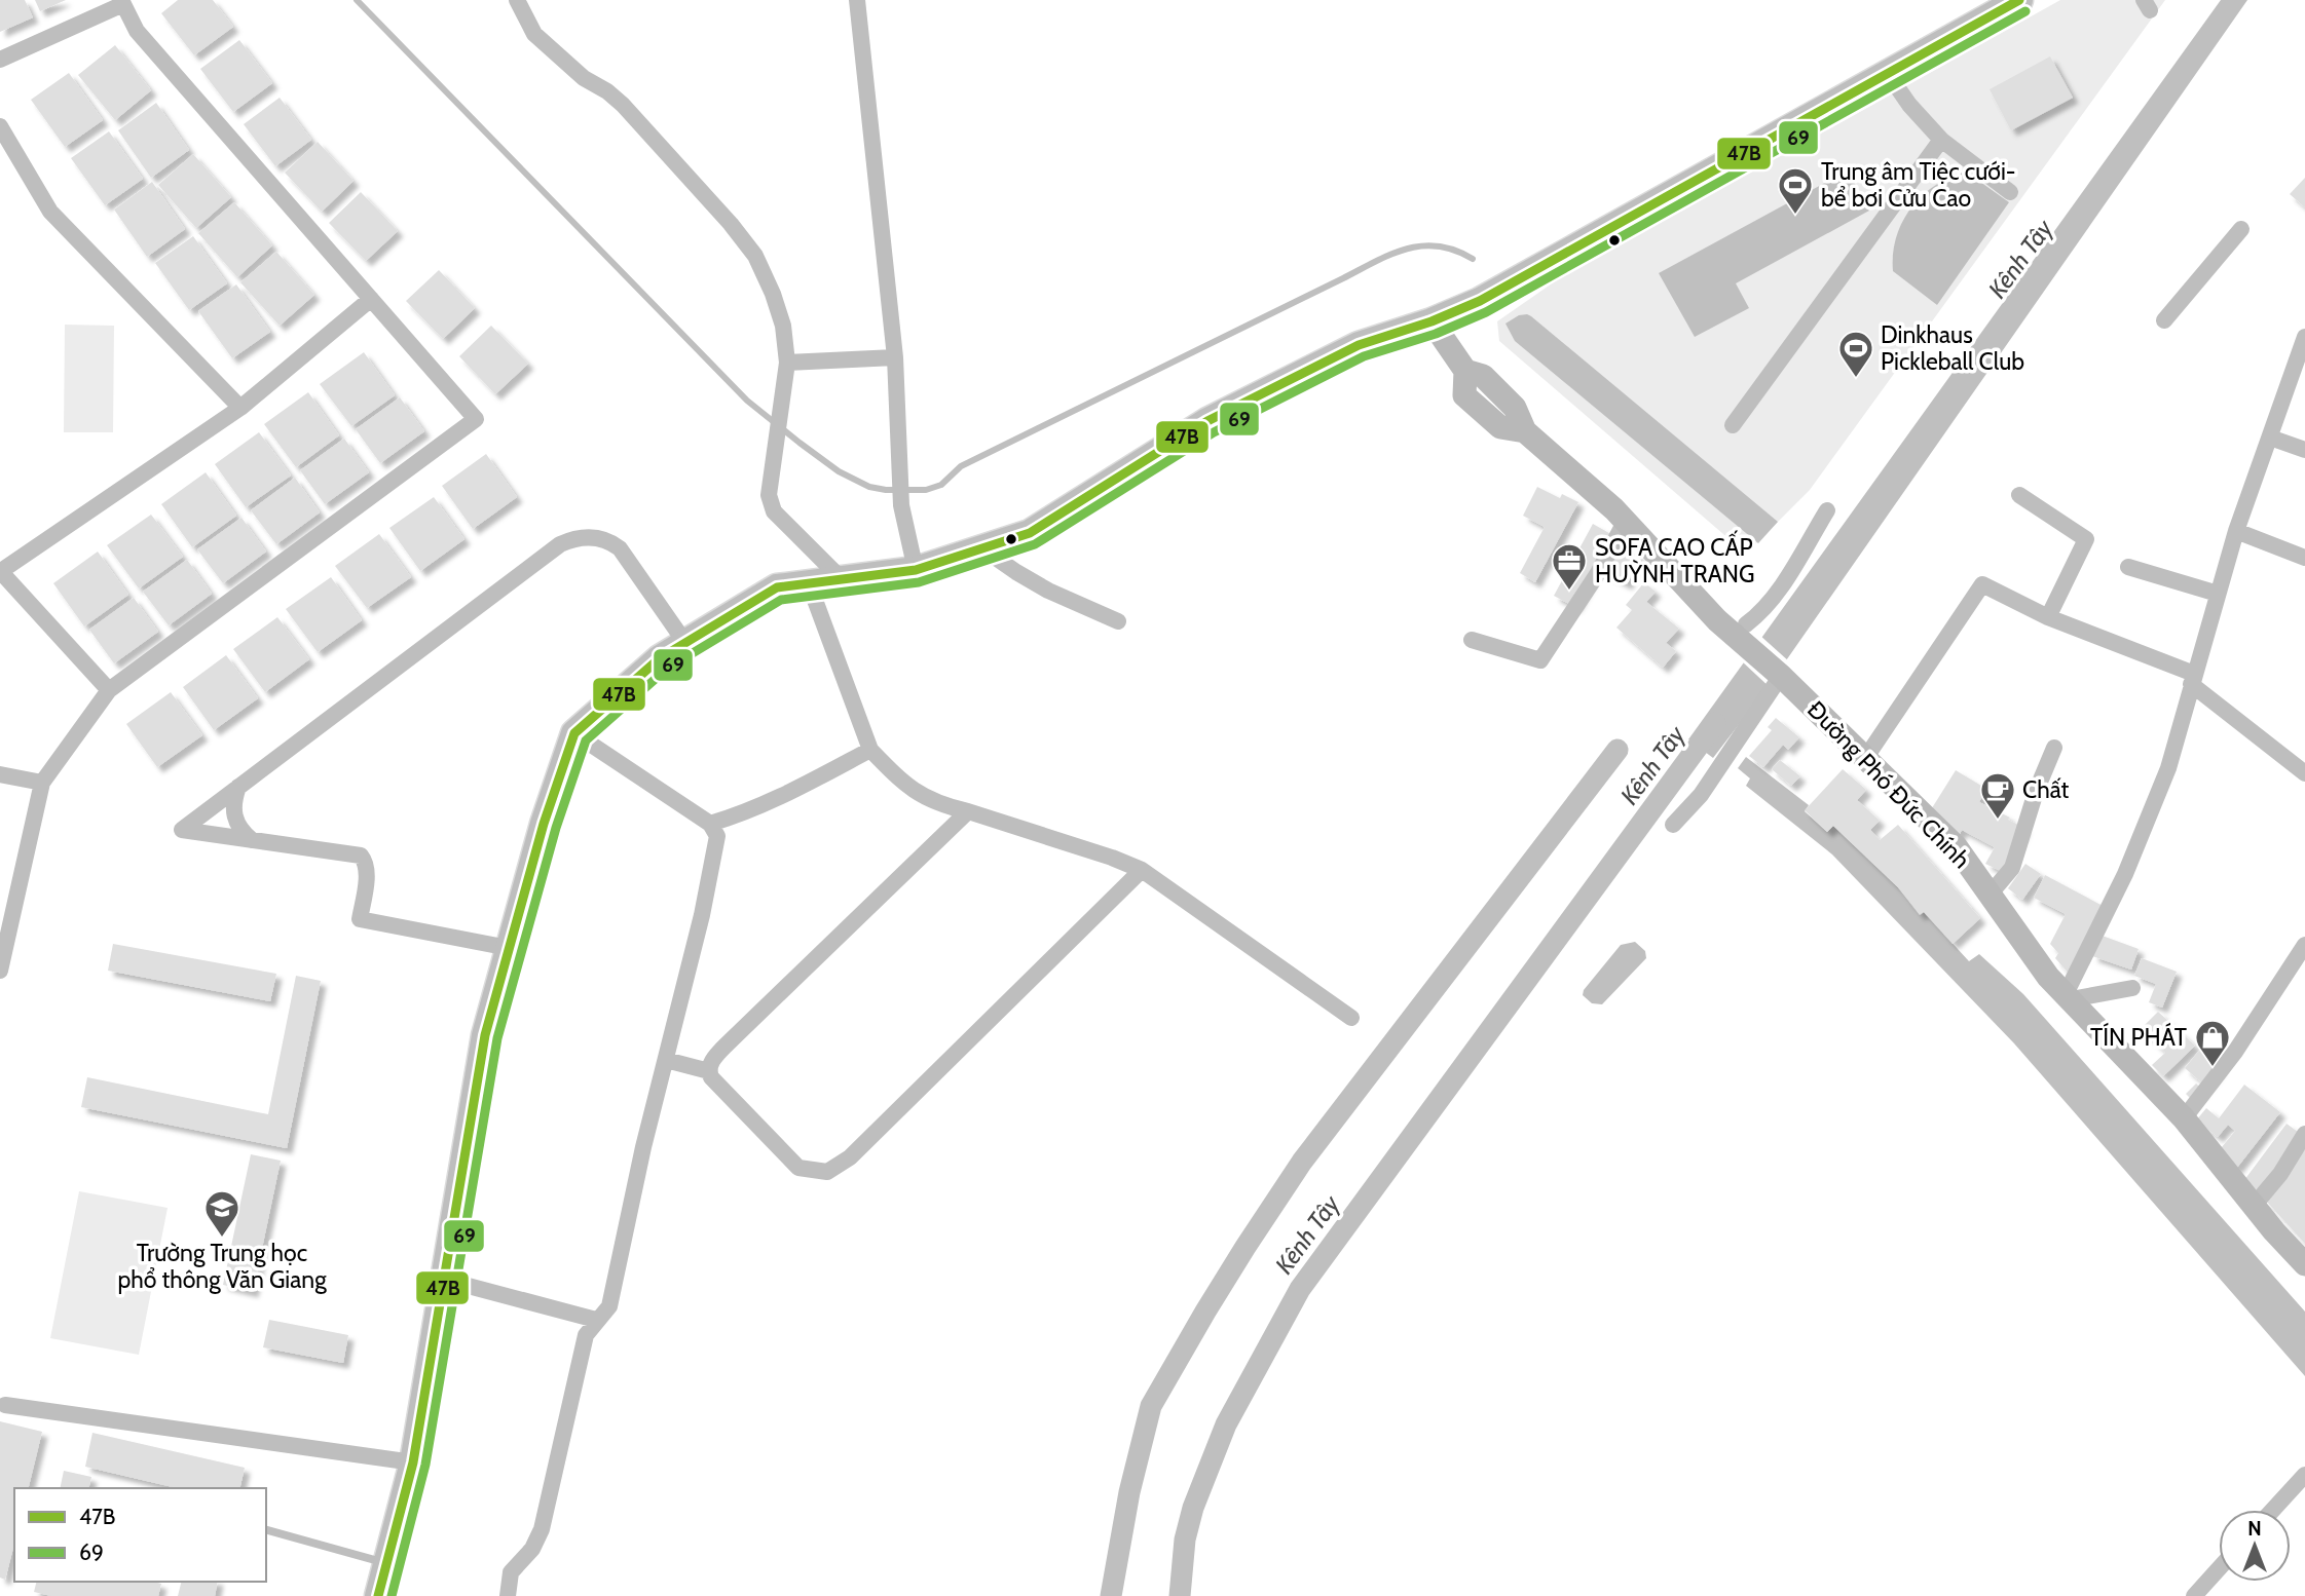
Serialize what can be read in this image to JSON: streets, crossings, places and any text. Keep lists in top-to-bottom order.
{
  "streets": {
    "main road": ["Đường Phó Đức Chính"]
  },
  "water": ["Kênh Tây"],
  "places": {
    "sports": ["Trung âm Tiệc cưới- bể bơi Cửu Cao", "Dinkhaus Pickleball Club"],
    "office": ["SOFA CAO CẤP HUỲNH TRANG"],
    "cafe": ["Chất"],
    "shop": ["TÍN PHÁT"],
    "school or university": ["Trường Trung học phổ thông Văn Giang"]
  },
  "lines": ["transit line 47B", "transit line 69"],
  "legend": ["47B", "69"],
  "north": "top"
}
